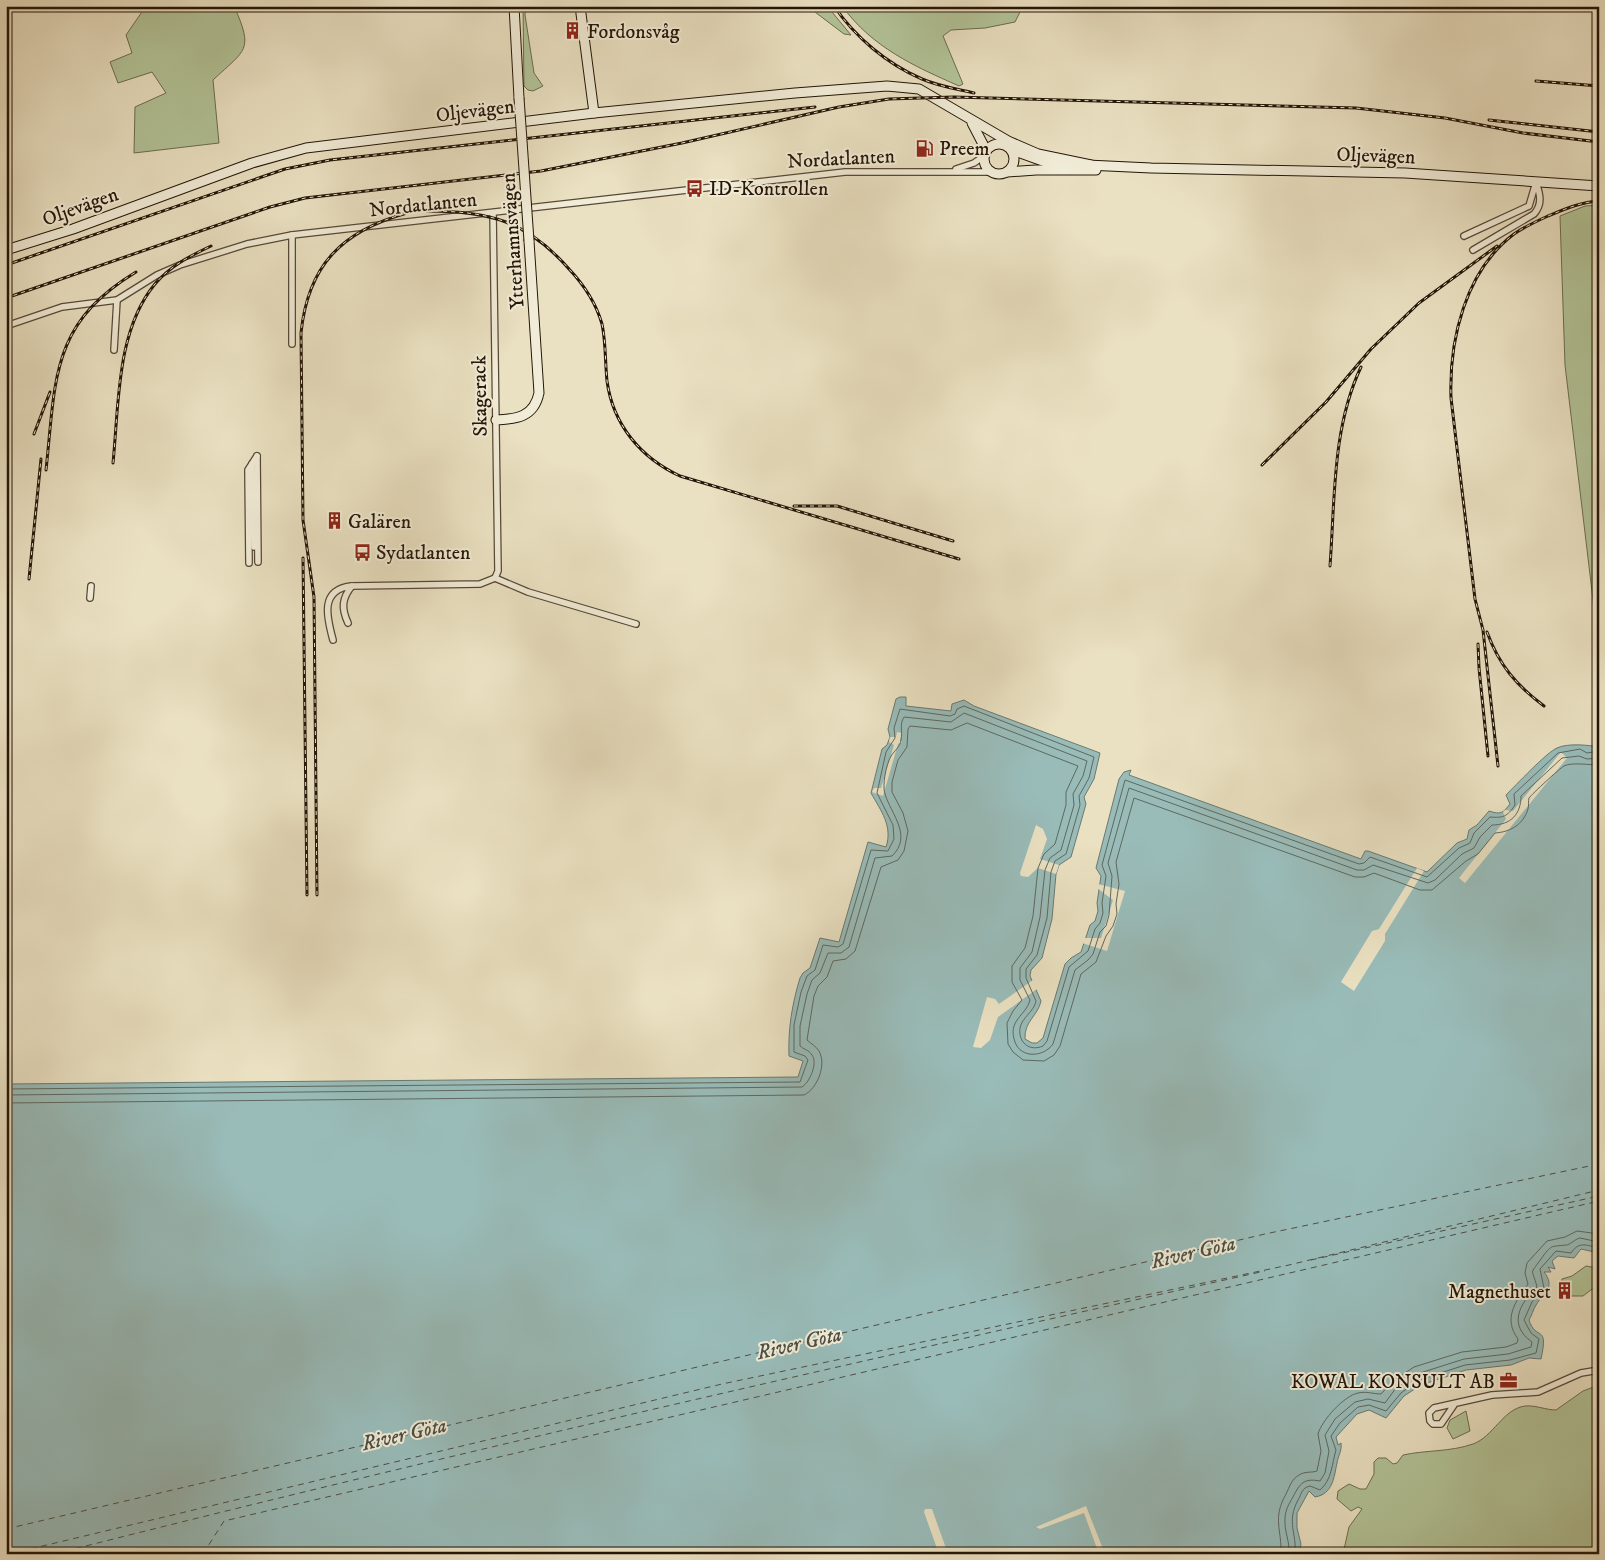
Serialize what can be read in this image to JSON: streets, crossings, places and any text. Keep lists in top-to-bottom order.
{
  "streets": {
    "street": [
      "Oljevägen",
      "Nordatlanten",
      "Ytterhamnsvägen",
      "Skagerack"
    ]
  },
  "crossings": [
    ["Oljevägen", "Nordatlanten"],
    ["Nordatlanten", "Skagerack"],
    ["Ytterhamnsvägen", "Skagerack"]
  ],
  "water": ["River Göta"],
  "places": {
    "building": ["Fordonsvåg", "Galären", "Magnethuset"],
    "fuel station": ["Preem"],
    "bus stop": ["ID-Kontrollen", "Sydatlanten"],
    "office": ["KOWAL KONSULT AB"]
  }
}
